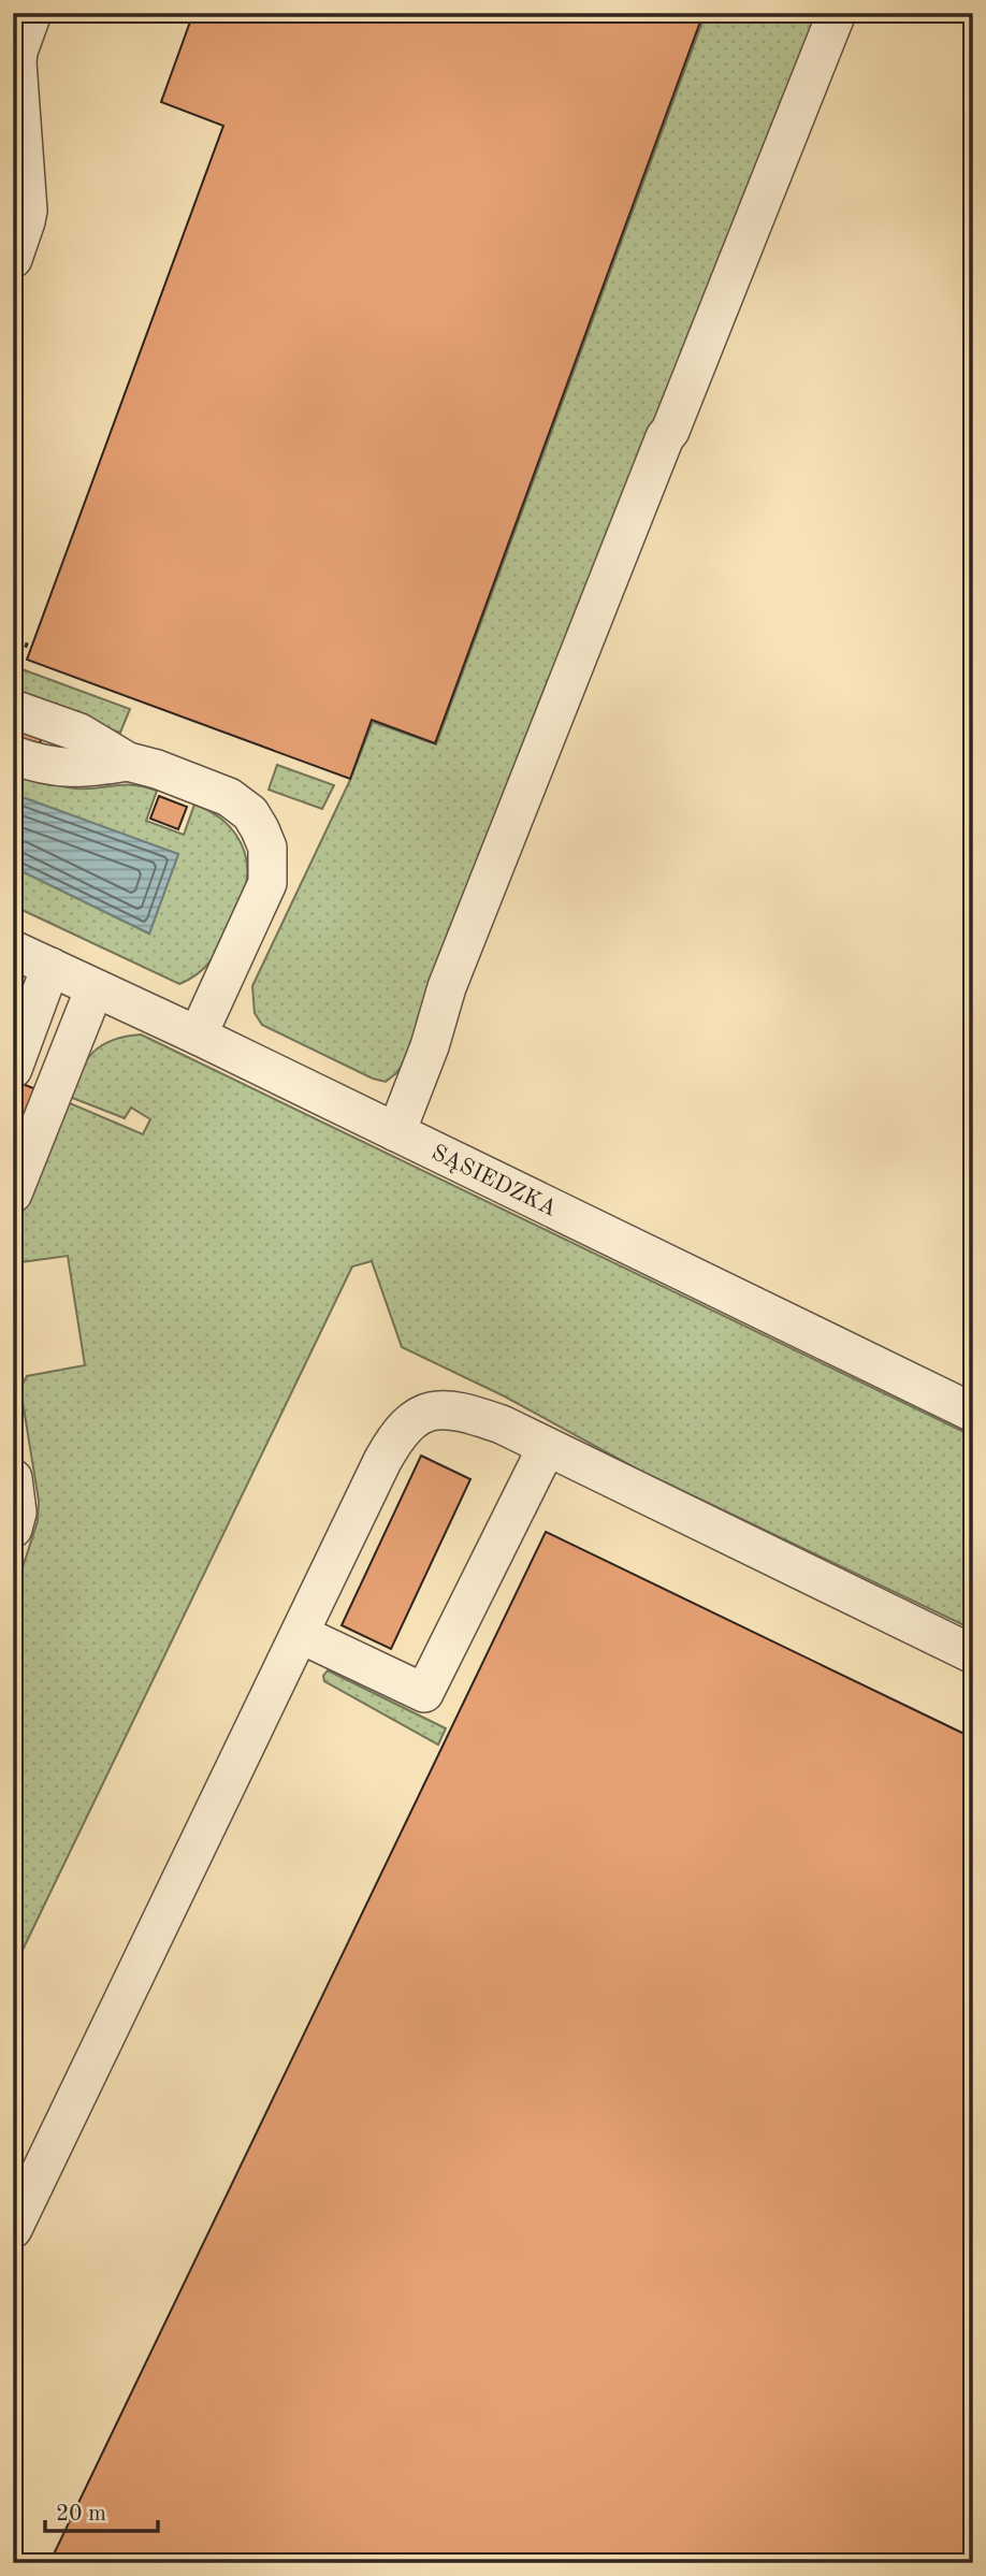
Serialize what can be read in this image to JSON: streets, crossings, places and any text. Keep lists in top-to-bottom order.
{
  "streets": {
    "street": ["SĄSIEDZKA"]
  },
  "scale_bar": "20 m"
}
